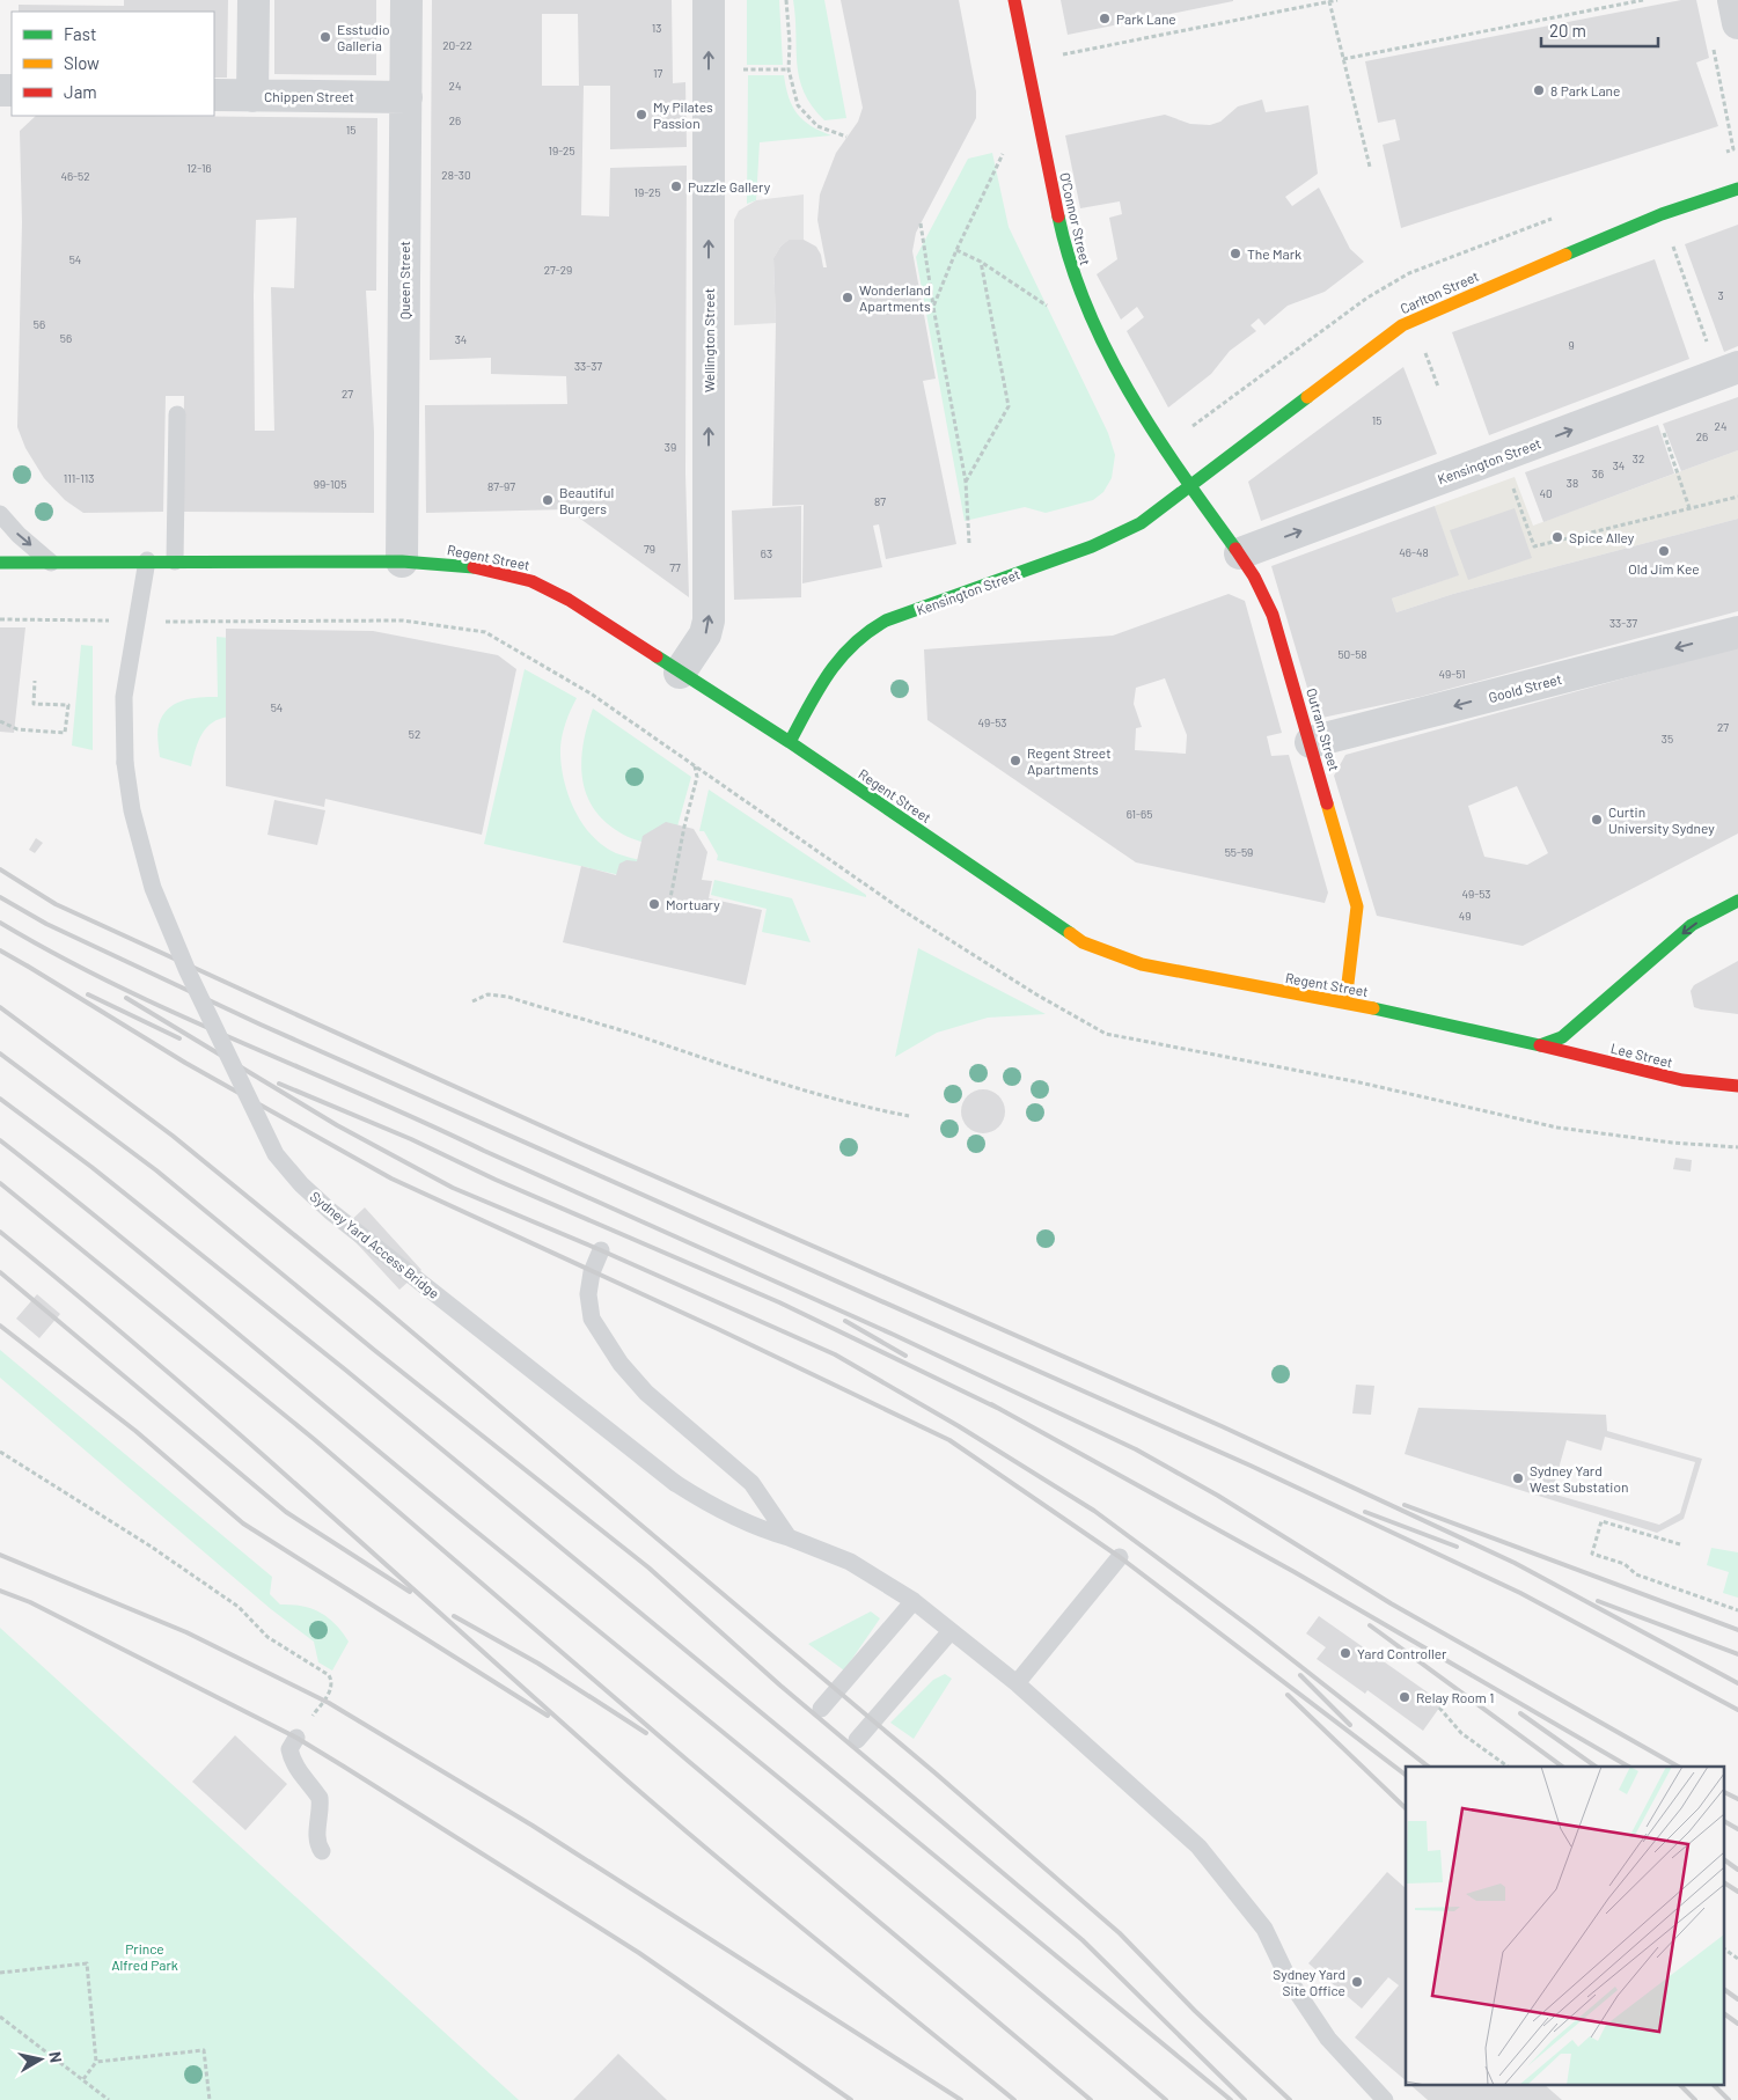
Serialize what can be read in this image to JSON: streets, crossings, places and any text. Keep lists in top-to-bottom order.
{
  "streets": {
    "street": [
      "Chippen Street",
      "O'Connor Street",
      "Queen Street",
      "Carlton Street",
      "Wellington Street",
      "Kensington Street",
      "Regent Street",
      "Goold Street",
      "Outram Street",
      "Lee Street"
    ],
    "lane": ["Sydney Yard Access Bridge"]
  },
  "crossings": [
    ["Chippen Street", "Queen Street"],
    ["O'Connor Street", "Carlton Street"],
    ["O'Connor Street", "Kensington Street"],
    ["O'Connor Street", "Outram Street"],
    ["Queen Street", "Regent Street"],
    ["Carlton Street", "Kensington Street"],
    ["Carlton Street", "Outram Street"],
    ["Wellington Street", "Regent Street"],
    ["Kensington Street", "Regent Street"],
    ["Kensington Street", "Outram Street"],
    ["Regent Street", "Outram Street"],
    ["Regent Street", "Lee Street"],
    ["Regent Street", "Sydney Yard Access Bridge"],
    ["Goold Street", "Outram Street"]
  ],
  "one_way": ["Wellington Street", "Kensington Street", "Goold Street"],
  "parks": ["Prince Alfred Park"],
  "places": [
    "Park Lane",
    "Esstudio Galleria",
    "8 Park Lane",
    "My Pilates Passion",
    "Puzzle Gallery",
    "The Mark",
    "Wonderland Apartments",
    "Beautiful Burgers",
    "Spice Alley",
    "Old Jim Kee",
    "Regent Street Apartments",
    "Curtin University Sydney",
    "Mortuary",
    "Sydney Yard West Substation",
    "Yard Controller",
    "Relay Room 1",
    "Sydney Yard Site Office"
  ],
  "house_numbers": [
    "13",
    "20-22",
    "17",
    "24",
    "26",
    "15",
    "19-25",
    "12-16",
    "28-30",
    "46-52",
    "19-25",
    "54",
    "27-29",
    "3",
    "56",
    "56",
    "34",
    "9",
    "33-37",
    "27",
    "15",
    "24",
    "26",
    "39",
    "32",
    "34",
    "36",
    "111-113",
    "38",
    "99-105",
    "87-97",
    "40",
    "87",
    "79",
    "46-48",
    "63",
    "77",
    "33-37",
    "50-58",
    "49-51",
    "54",
    "49-53",
    "27",
    "52",
    "35",
    "61-65",
    "55-59",
    "49-53",
    "49"
  ],
  "legend": ["Fast", "Slow", "Jam"],
  "scale_bar": "20 m",
  "north": "right"
}
